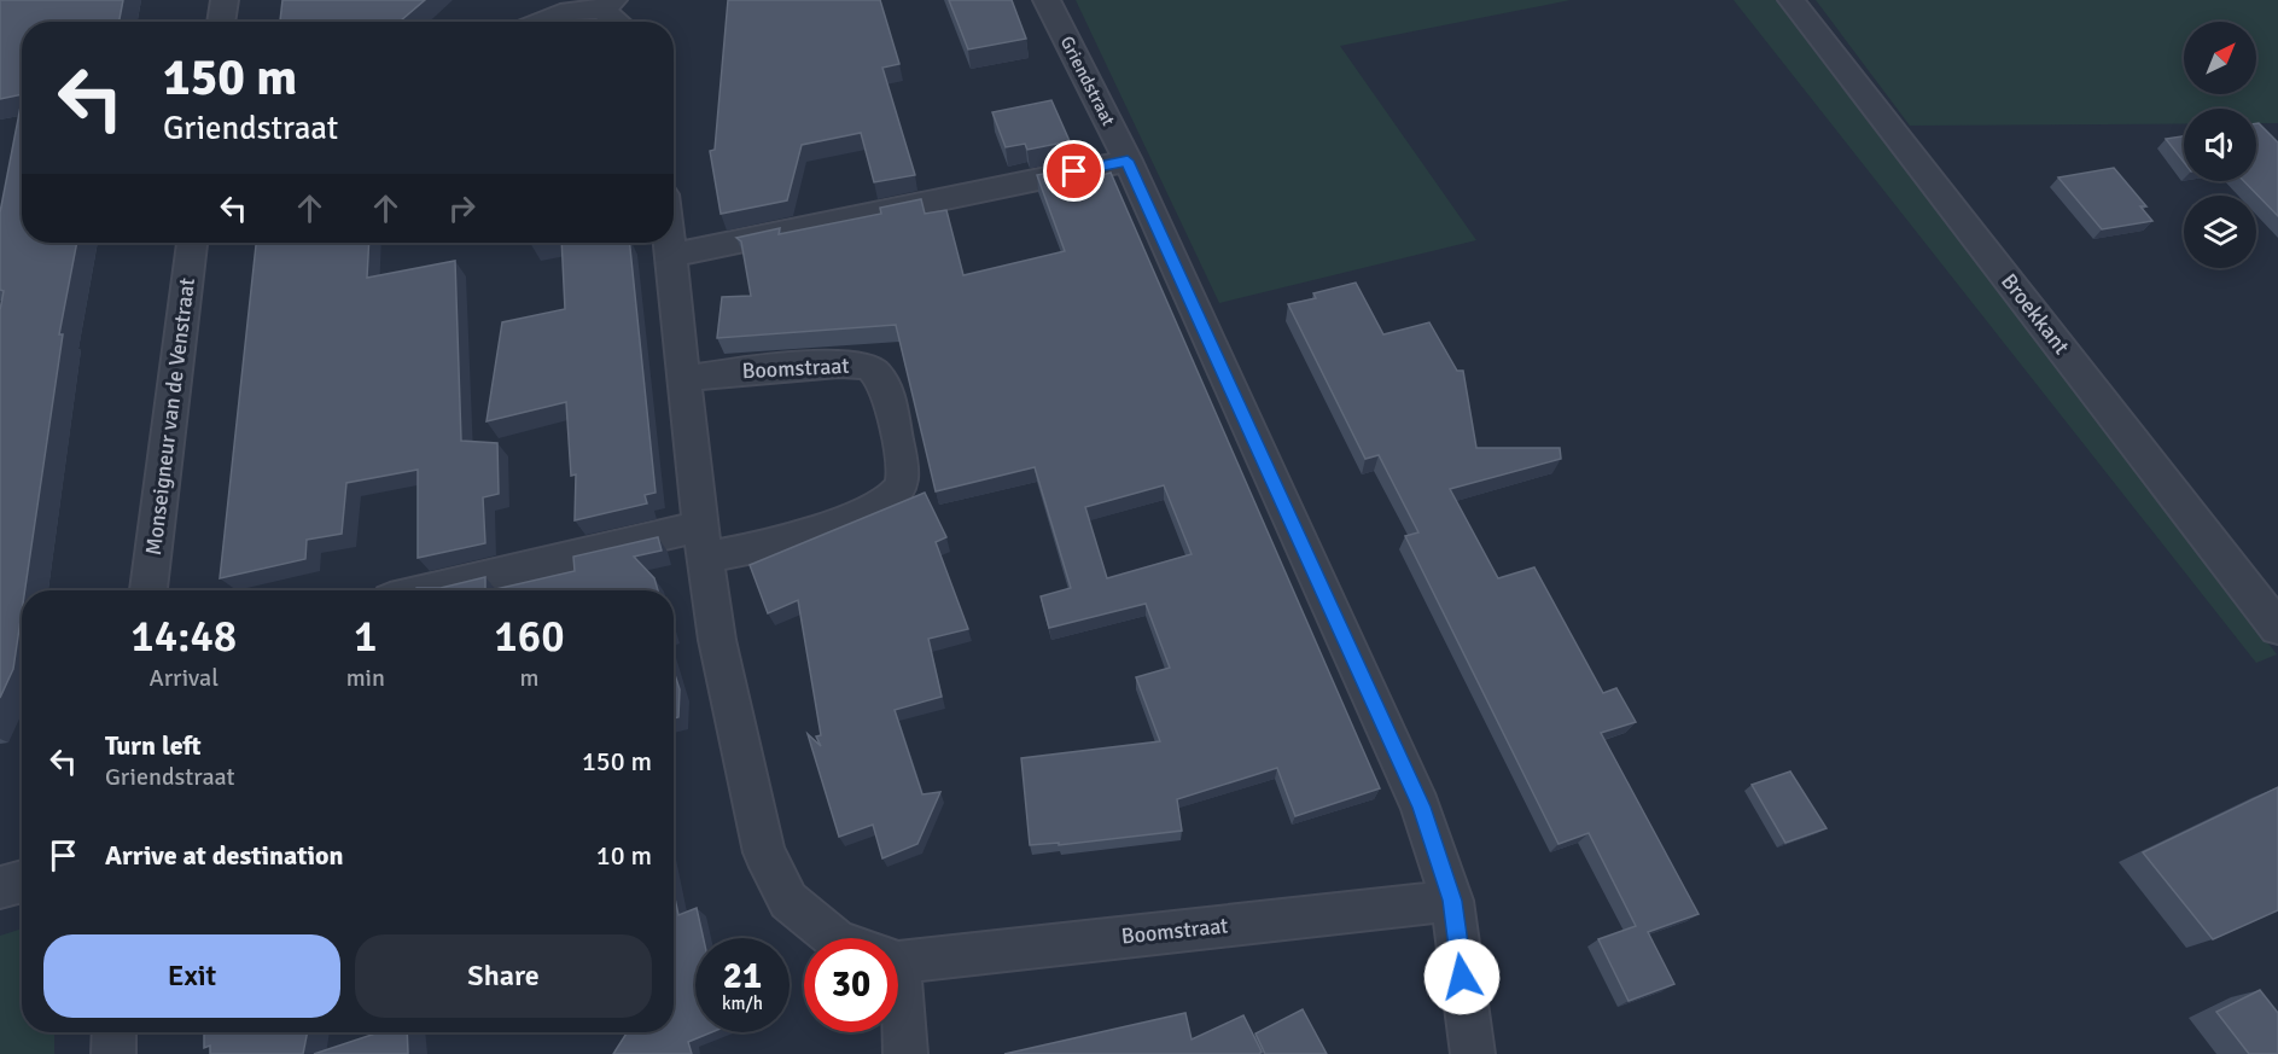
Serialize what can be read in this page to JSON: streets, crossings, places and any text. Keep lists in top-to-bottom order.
{
  "streets": {
    "street": [
      "Griendstraat",
      "Broekkant",
      "Boomstraat",
      "Monseigneur van de Venstraat"
    ]
  },
  "crossings": [
    ["Griendstraat", "Boomstraat"]
  ],
  "north": "top right",
  "page": {
    "turn": ["150 m", "Griendstraat"],
    "eta": [
      "14:48",
      "Arrival",
      "1",
      "min",
      "160",
      "m"
    ],
    "list": [
      {
        "name": "Turn left",
        "note": "Griendstraat",
        "value": "150 m"
      },
      {
        "name": "Arrive at destination",
        "value": "10 m"
      }
    ],
    "buttons": ["Exit", "Share"],
    "speed": "21 km/h",
    "limit": "30"
  }
}
